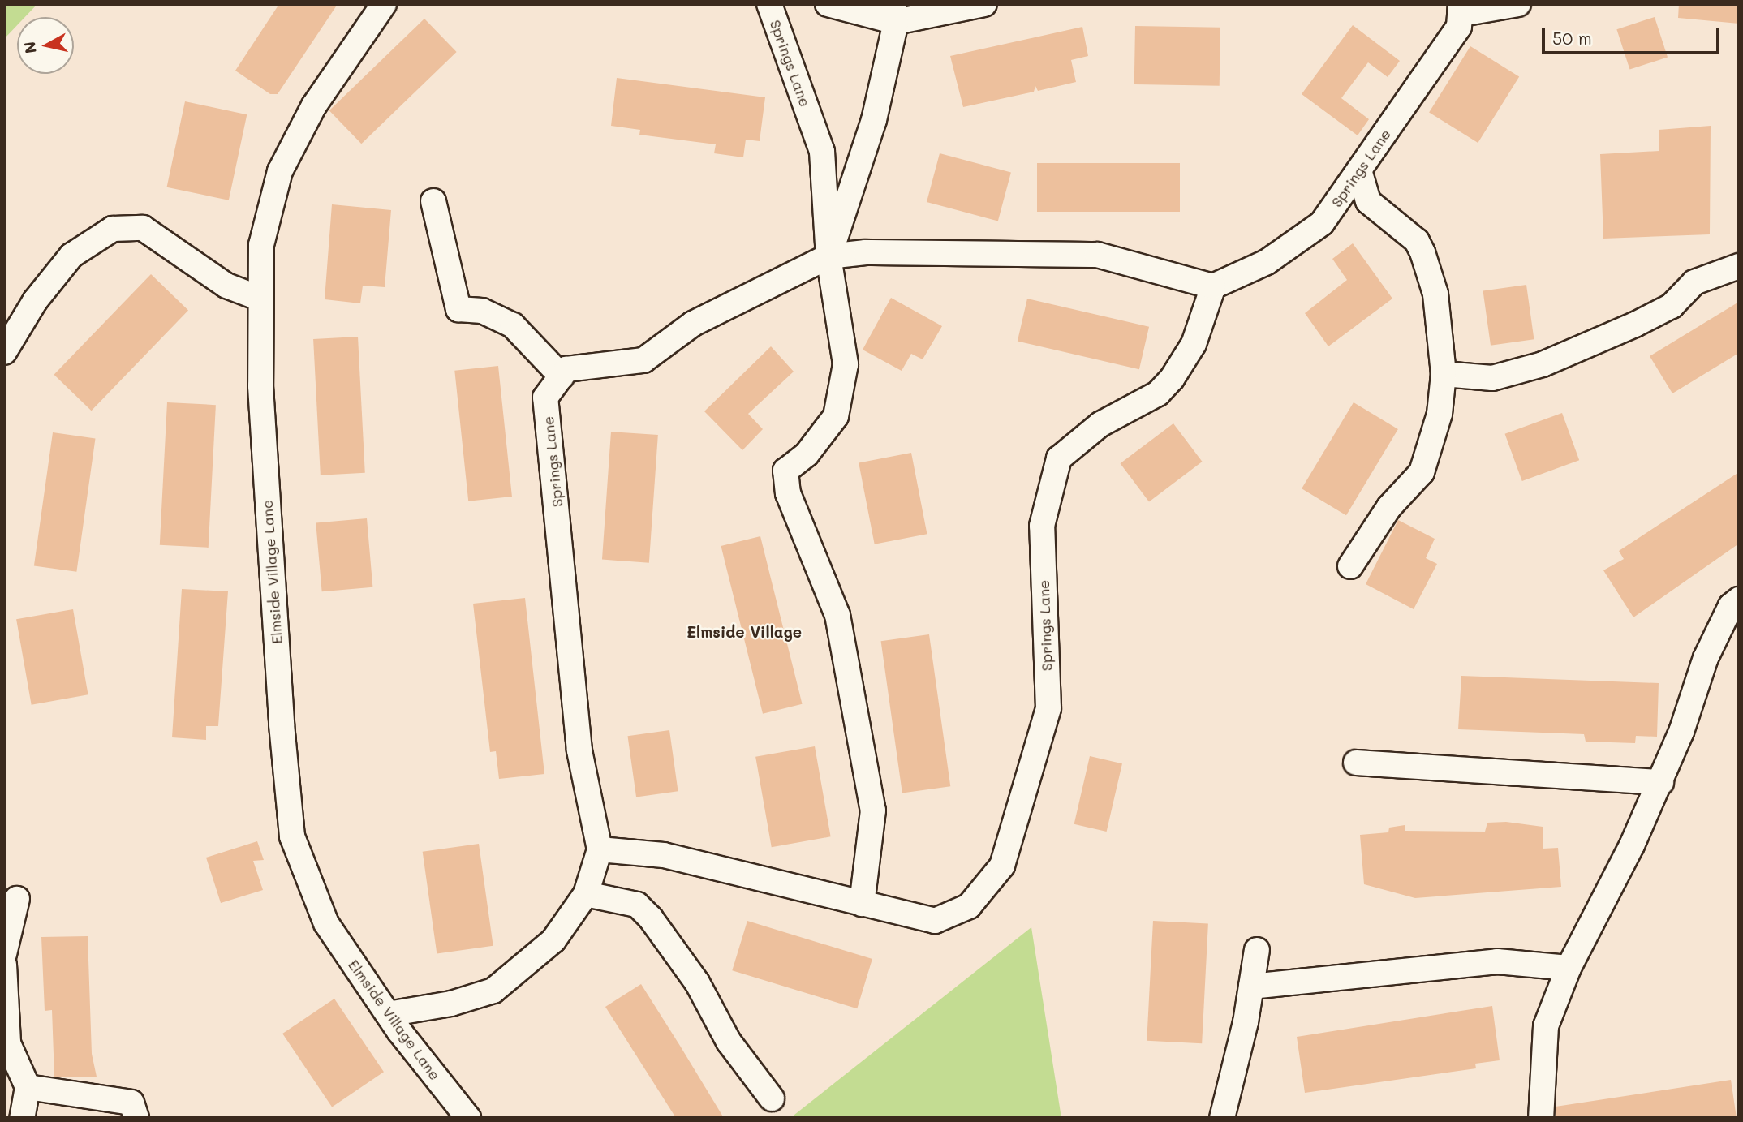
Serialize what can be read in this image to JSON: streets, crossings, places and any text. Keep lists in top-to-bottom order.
{
  "streets": {
    "street": ["Springs Lane", "Elmside Village Lane"]
  },
  "crossings": [
    ["Springs Lane", "Elmside Village Lane"]
  ],
  "districts": ["Elmside Village"],
  "scale_bar": "50 m",
  "north": "left"
}
